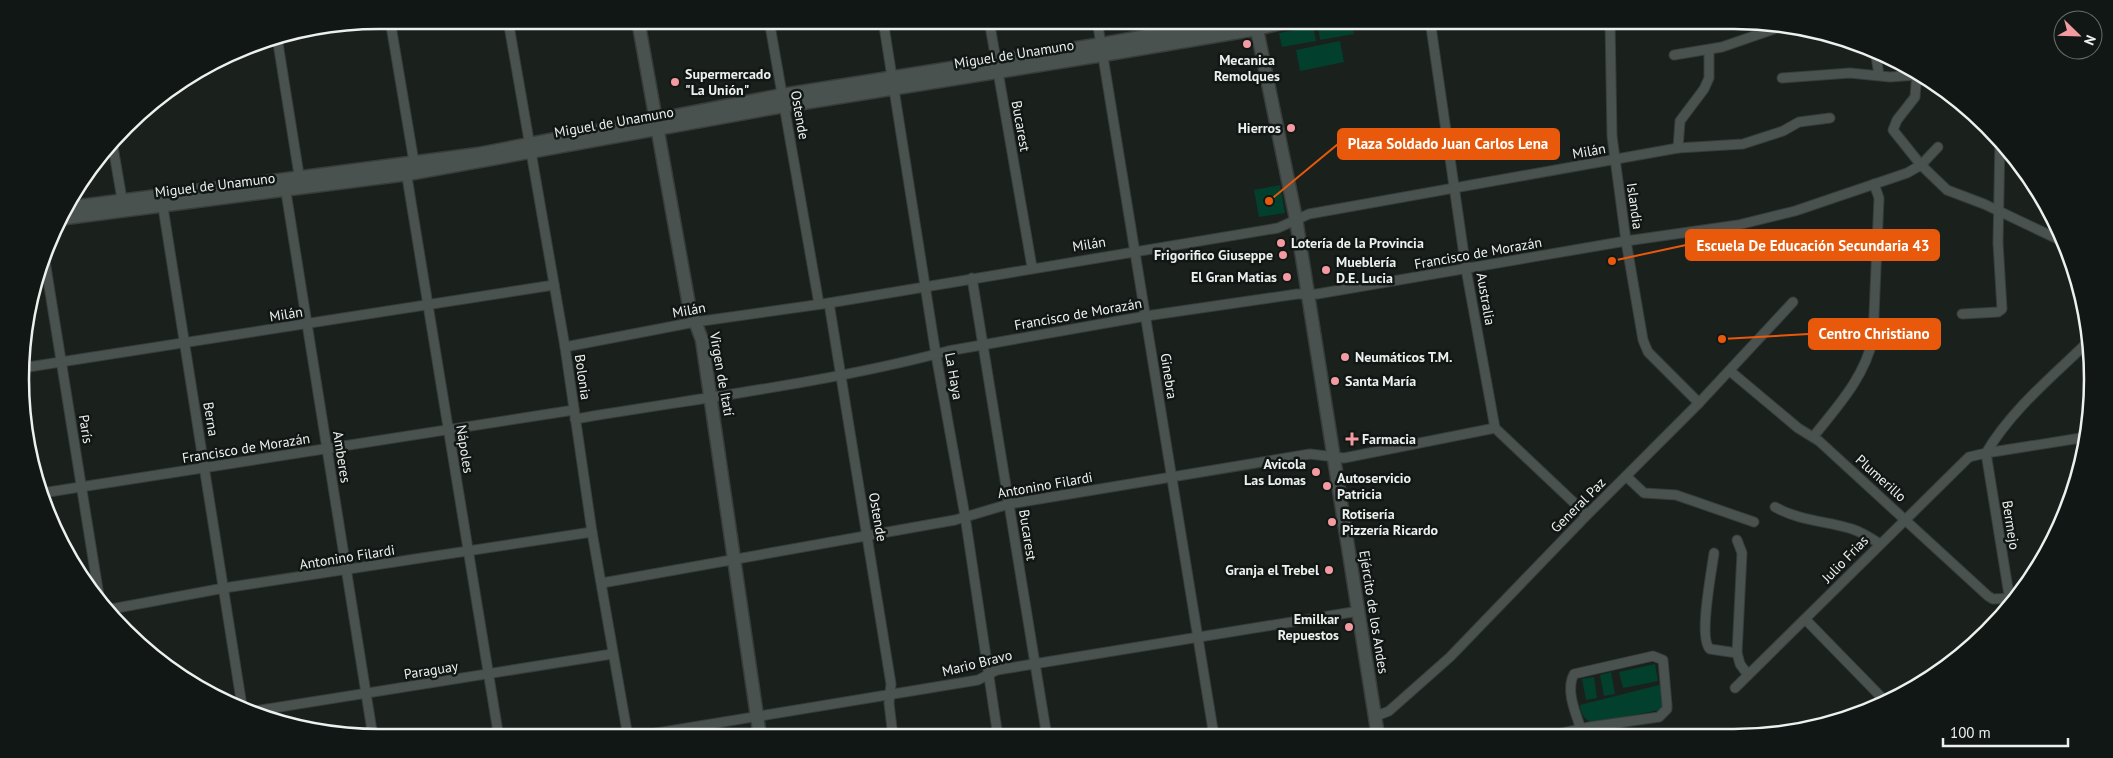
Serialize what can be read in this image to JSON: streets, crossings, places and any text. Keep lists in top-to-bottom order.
{
  "streets": {
    "street": [
      "Miguel de Unamuno",
      "Ostende",
      "Bucarest",
      "Milán",
      "Islandia",
      "Francisco de Morazán",
      "Australia",
      "Virgen de Itatí",
      "La Haya",
      "Ginebra",
      "Bolonia",
      "Berna",
      "París",
      "Nápoles",
      "Amberes",
      "Plumerillo",
      "Antonino Filardi",
      "General Paz",
      "Bermejo",
      "Julio Frias",
      "Ejército de los Andes",
      "Mario Bravo",
      "Paraguay"
    ]
  },
  "crossings": [
    ["Miguel de Unamuno", "Ostende"],
    ["Miguel de Unamuno", "Bucarest"],
    ["Miguel de Unamuno", "Virgen de Itatí"],
    ["Miguel de Unamuno", "La Haya"],
    ["Miguel de Unamuno", "Ginebra"],
    ["Miguel de Unamuno", "Bolonia"],
    ["Miguel de Unamuno", "Berna"],
    ["Miguel de Unamuno", "Nápoles"],
    ["Miguel de Unamuno", "Amberes"],
    ["Ostende", "Milán"],
    ["Ostende", "Francisco de Morazán"],
    ["Ostende", "Antonino Filardi"],
    ["Ostende", "Mario Bravo"],
    ["Bucarest", "Milán"],
    ["Bucarest", "Francisco de Morazán"],
    ["Bucarest", "Antonino Filardi"],
    ["Bucarest", "Mario Bravo"],
    ["Milán", "Islandia"],
    ["Milán", "Australia"],
    ["Milán", "Virgen de Itatí"],
    ["Milán", "La Haya"],
    ["Milán", "Ginebra"],
    ["Milán", "Bolonia"],
    ["Milán", "Berna"],
    ["Milán", "París"],
    ["Milán", "Nápoles"],
    ["Milán", "Amberes"],
    ["Milán", "Ejército de los Andes"],
    ["Islandia", "Francisco de Morazán"],
    ["Islandia", "General Paz"],
    ["Francisco de Morazán", "Australia"],
    ["Francisco de Morazán", "Virgen de Itatí"],
    ["Francisco de Morazán", "La Haya"],
    ["Francisco de Morazán", "Ginebra"],
    ["Francisco de Morazán", "Bolonia"],
    ["Francisco de Morazán", "Berna"],
    ["Francisco de Morazán", "París"],
    ["Francisco de Morazán", "Nápoles"],
    ["Francisco de Morazán", "Amberes"],
    ["Francisco de Morazán", "Ejército de los Andes"],
    ["Australia", "Antonino Filardi"],
    ["Virgen de Itatí", "Antonino Filardi"],
    ["Virgen de Itatí", "Mario Bravo"],
    ["La Haya", "Antonino Filardi"],
    ["La Haya", "Mario Bravo"],
    ["Ginebra", "Antonino Filardi"],
    ["Ginebra", "Mario Bravo"],
    ["Bolonia", "Antonino Filardi"],
    ["Bolonia", "Paraguay"],
    ["Berna", "Antonino Filardi"],
    ["Nápoles", "Antonino Filardi"],
    ["Nápoles", "Paraguay"],
    ["Amberes", "Antonino Filardi"],
    ["Amberes", "Paraguay"],
    ["Plumerillo", "General Paz"],
    ["Plumerillo", "Julio Frias"],
    ["Antonino Filardi", "Ejército de los Andes"],
    ["General Paz", "Ejército de los Andes"],
    ["Bermejo", "Julio Frias"],
    ["Ejército de los Andes", "Mario Bravo"]
  ],
  "places": {
    "other": [
      "Mecanica Remolques",
      "Supermercado \"La Unión\"",
      "Hierros",
      "Plaza Soldado Juan Carlos Lena",
      "Lotería de la Provincia",
      "Frigorifico Giuseppe",
      "Escuela De Educación Secundaria 43",
      "Mueblería D.E. Lucia",
      "El Gran Matias",
      "Centro Christiano",
      "Neumáticos T.M.",
      "Santa María",
      "Avicola Las Lomas",
      "Autoservicio Patricia",
      "Rotisería Pizzería Ricardo",
      "Granja el Trebel",
      "Emilkar Repuestos"
    ],
    "health": ["Farmacia"]
  },
  "scale_bar": "100 m",
  "north": "bottom right"
}
